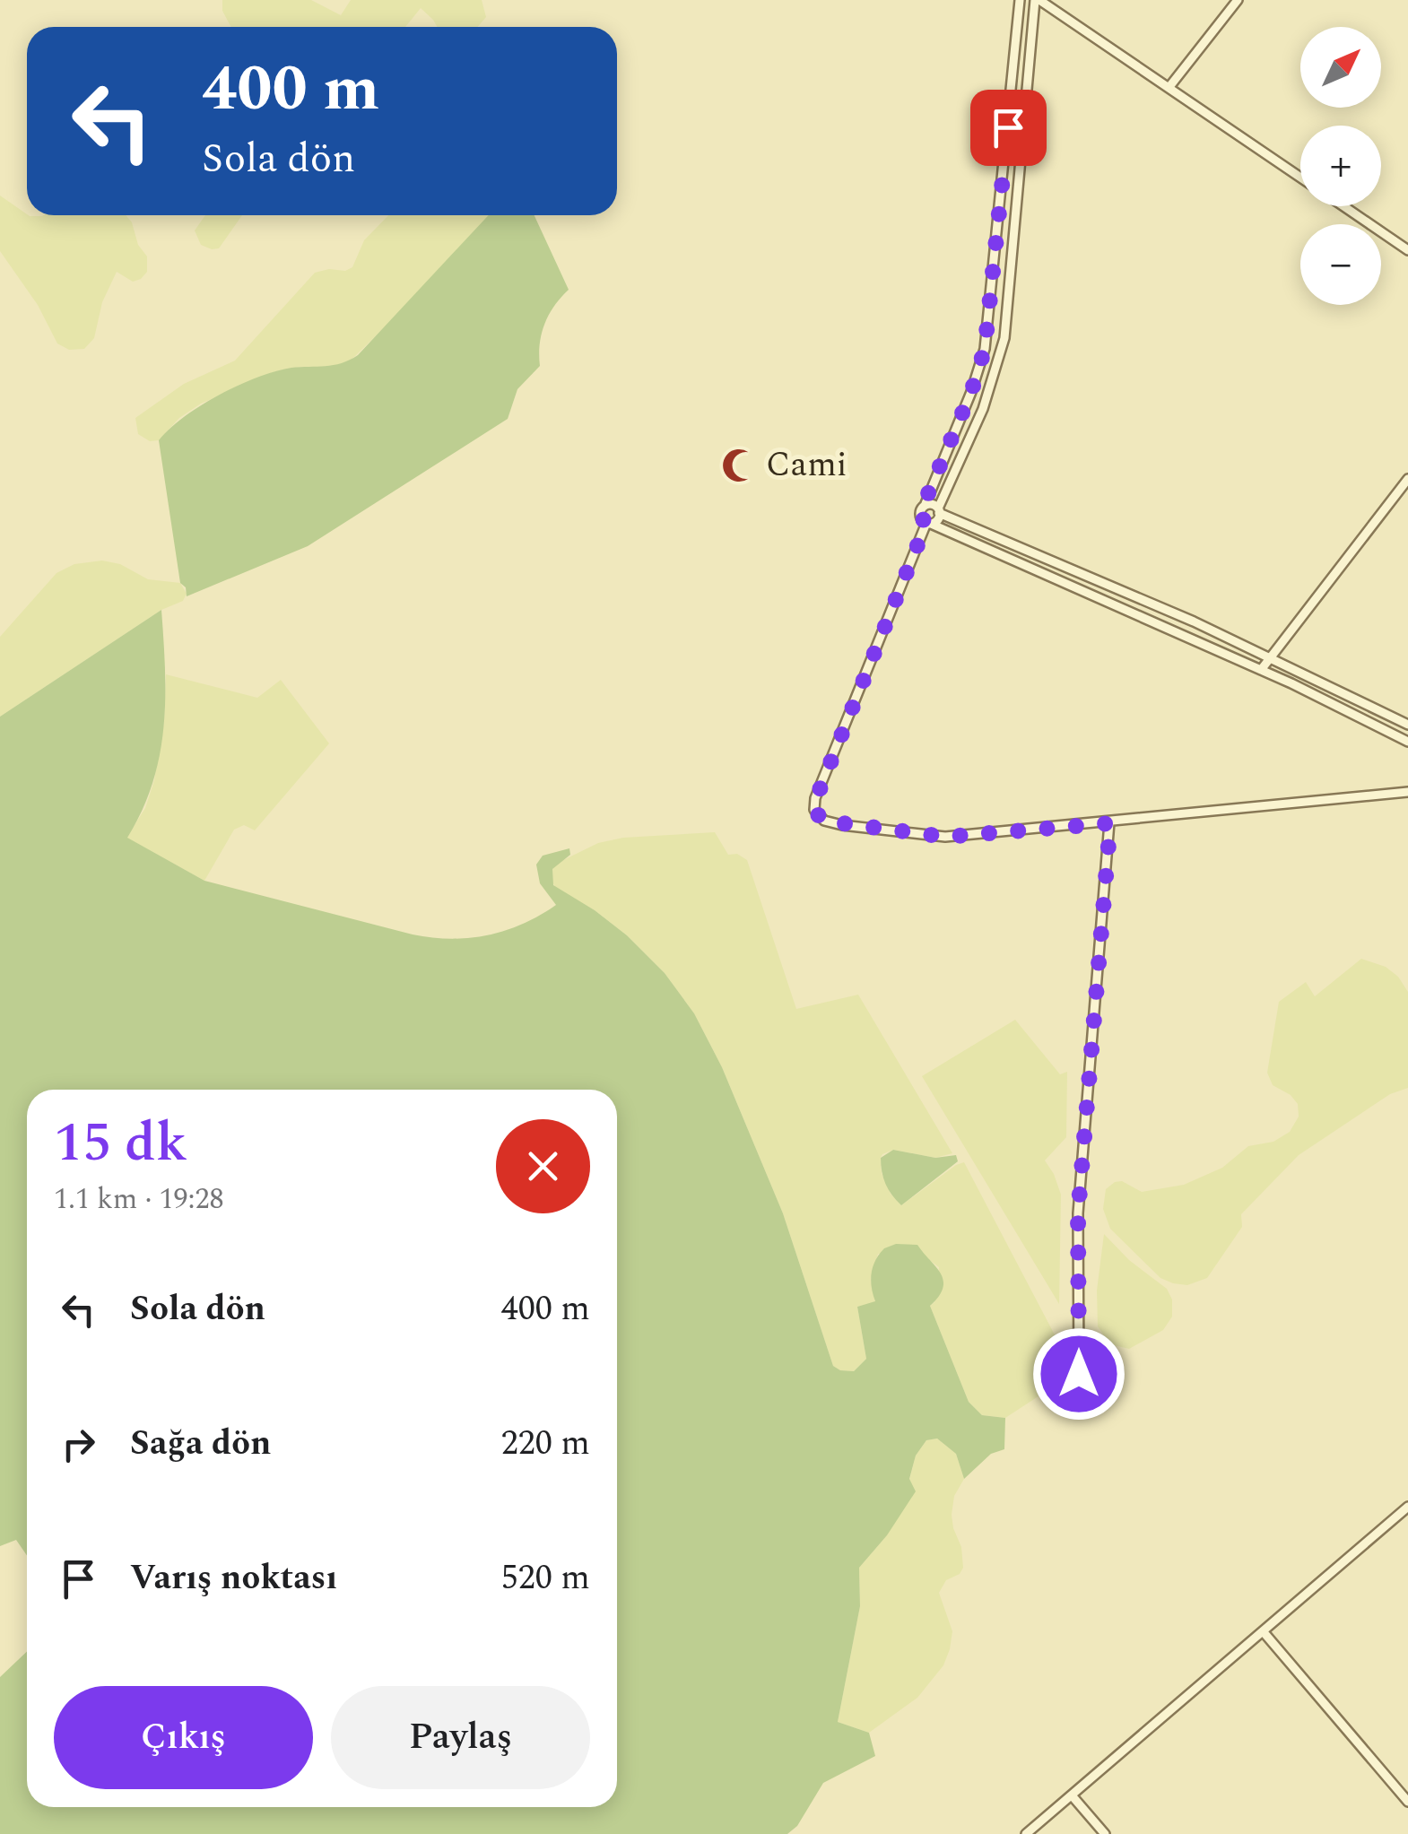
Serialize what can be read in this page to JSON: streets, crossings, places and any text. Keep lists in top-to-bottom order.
{
  "places": {
    "mosque": ["Cami"]
  },
  "north": "top right",
  "page": {
    "map_buttons": ["+", "−"],
    "turn": ["400 m", "Sola dön"],
    "heading": ["15 dk", "1.1 km · 19:28"],
    "list": [
      {
        "name": "Sola dön",
        "value": "400 m"
      },
      {
        "name": "Sağa dön",
        "value": "220 m"
      },
      {
        "name": "Varış noktası",
        "value": "520 m"
      }
    ],
    "buttons": ["Çıkış", "Paylaş"]
  }
}
